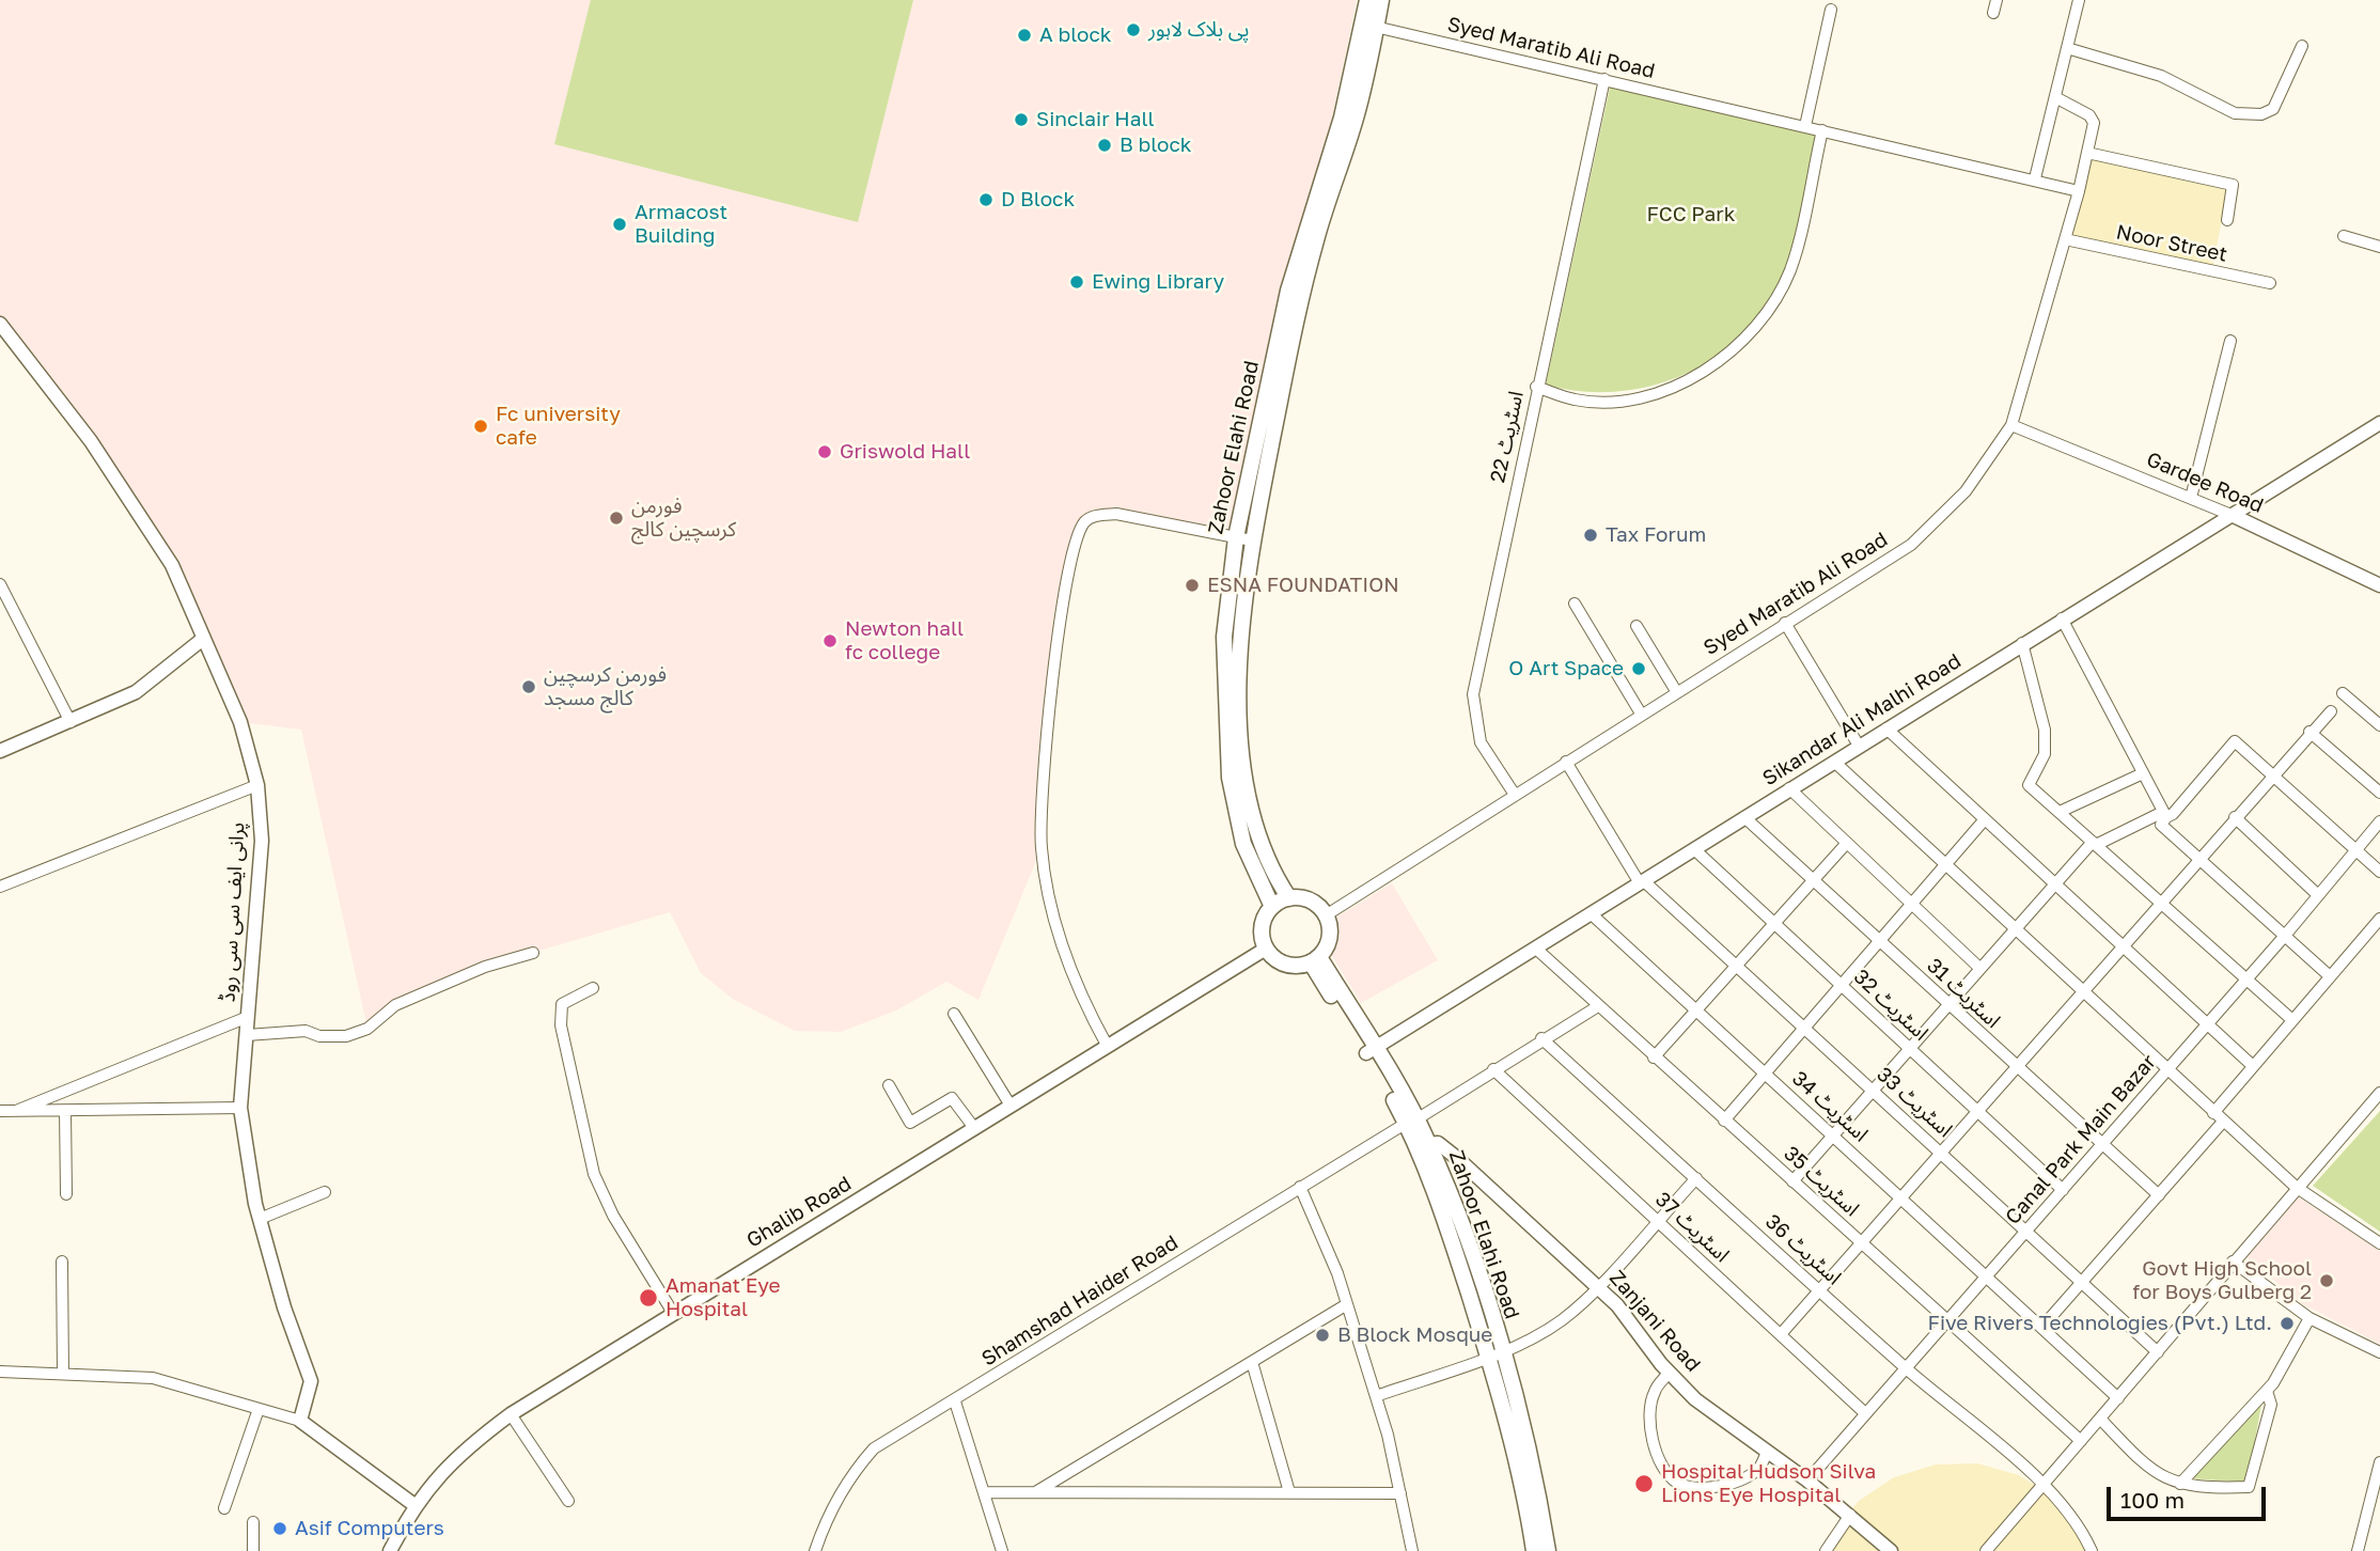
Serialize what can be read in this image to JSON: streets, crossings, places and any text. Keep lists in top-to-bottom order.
{
  "streets": {
    "main road": ["Zahoor Elahi Road"],
    "street": [
      "Syed Maratib Ali Road",
      "Noor Street",
      "اسٹریٹ 22",
      "Gardee Road",
      "Sikandar Ali Malhi Road",
      "پرانی ایف سی سی روڈ",
      "اسٹریٹ 31",
      "اسٹریٹ 32",
      "اسٹریٹ 33",
      "اسٹریٹ 34",
      "Canal Park Main Bazar",
      "اسٹریٹ 35",
      "Ghalib Road",
      "اسٹریٹ 37",
      "اسٹریٹ 36",
      "Shamshad Haider Road",
      "Zanjani Road"
    ]
  },
  "crossings": [
    ["Syed Maratib Ali Road", "Noor Street"],
    ["Syed Maratib Ali Road", "اسٹریٹ 22"],
    ["Syed Maratib Ali Road", "Zahoor Elahi Road"],
    ["Syed Maratib Ali Road", "Gardee Road"],
    ["Syed Maratib Ali Road", "اسٹریٹ 33"],
    ["Syed Maratib Ali Road", "Ghalib Road"],
    ["Zahoor Elahi Road", "Sikandar Ali Malhi Road"],
    ["Zahoor Elahi Road", "Ghalib Road"],
    ["Zahoor Elahi Road", "Shamshad Haider Road"],
    ["Zahoor Elahi Road", "Zanjani Road"],
    ["Gardee Road", "Sikandar Ali Malhi Road"],
    ["Sikandar Ali Malhi Road", "اسٹریٹ 31"],
    ["Sikandar Ali Malhi Road", "اسٹریٹ 32"],
    ["Sikandar Ali Malhi Road", "اسٹریٹ 33"],
    ["Sikandar Ali Malhi Road", "اسٹریٹ 34"],
    ["Sikandar Ali Malhi Road", "اسٹریٹ 35"],
    ["اسٹریٹ 31", "Canal Park Main Bazar"],
    ["اسٹریٹ 32", "Canal Park Main Bazar"],
    ["اسٹریٹ 33", "Canal Park Main Bazar"],
    ["اسٹریٹ 34", "Canal Park Main Bazar"],
    ["Canal Park Main Bazar", "اسٹریٹ 35"],
    ["Canal Park Main Bazar", "اسٹریٹ 37"],
    ["Canal Park Main Bazar", "اسٹریٹ 36"],
    ["Canal Park Main Bazar", "Zanjani Road"],
    ["اسٹریٹ 35", "Shamshad Haider Road"],
    ["اسٹریٹ 37", "Shamshad Haider Road"],
    ["اسٹریٹ 36", "Shamshad Haider Road"]
  ],
  "parks": ["FCC Park"],
  "places": [
    "پی بلاک لاہور",
    "A block",
    "Sinclair Hall",
    "B block",
    "D Block",
    "Armacost Building",
    "Ewing Library",
    "Fc university cafe",
    "Griswold Hall",
    "فورمن کرسچین کالج",
    "Tax Forum",
    "ESNA FOUNDATION",
    "Newton hall fc college",
    "O Art Space",
    "فورمن کرسچین کالج مسجد",
    "Govt High School for Boys Gulberg 2",
    "Amanat Eye Hospital",
    "Five Rivers Technologies (Pvt.) Ltd.",
    "B Block Mosque",
    "Hospital Hudson Silva Lions Eye Hospital",
    "Asif Computers"
  ],
  "scale_bar": "100 m"
}
